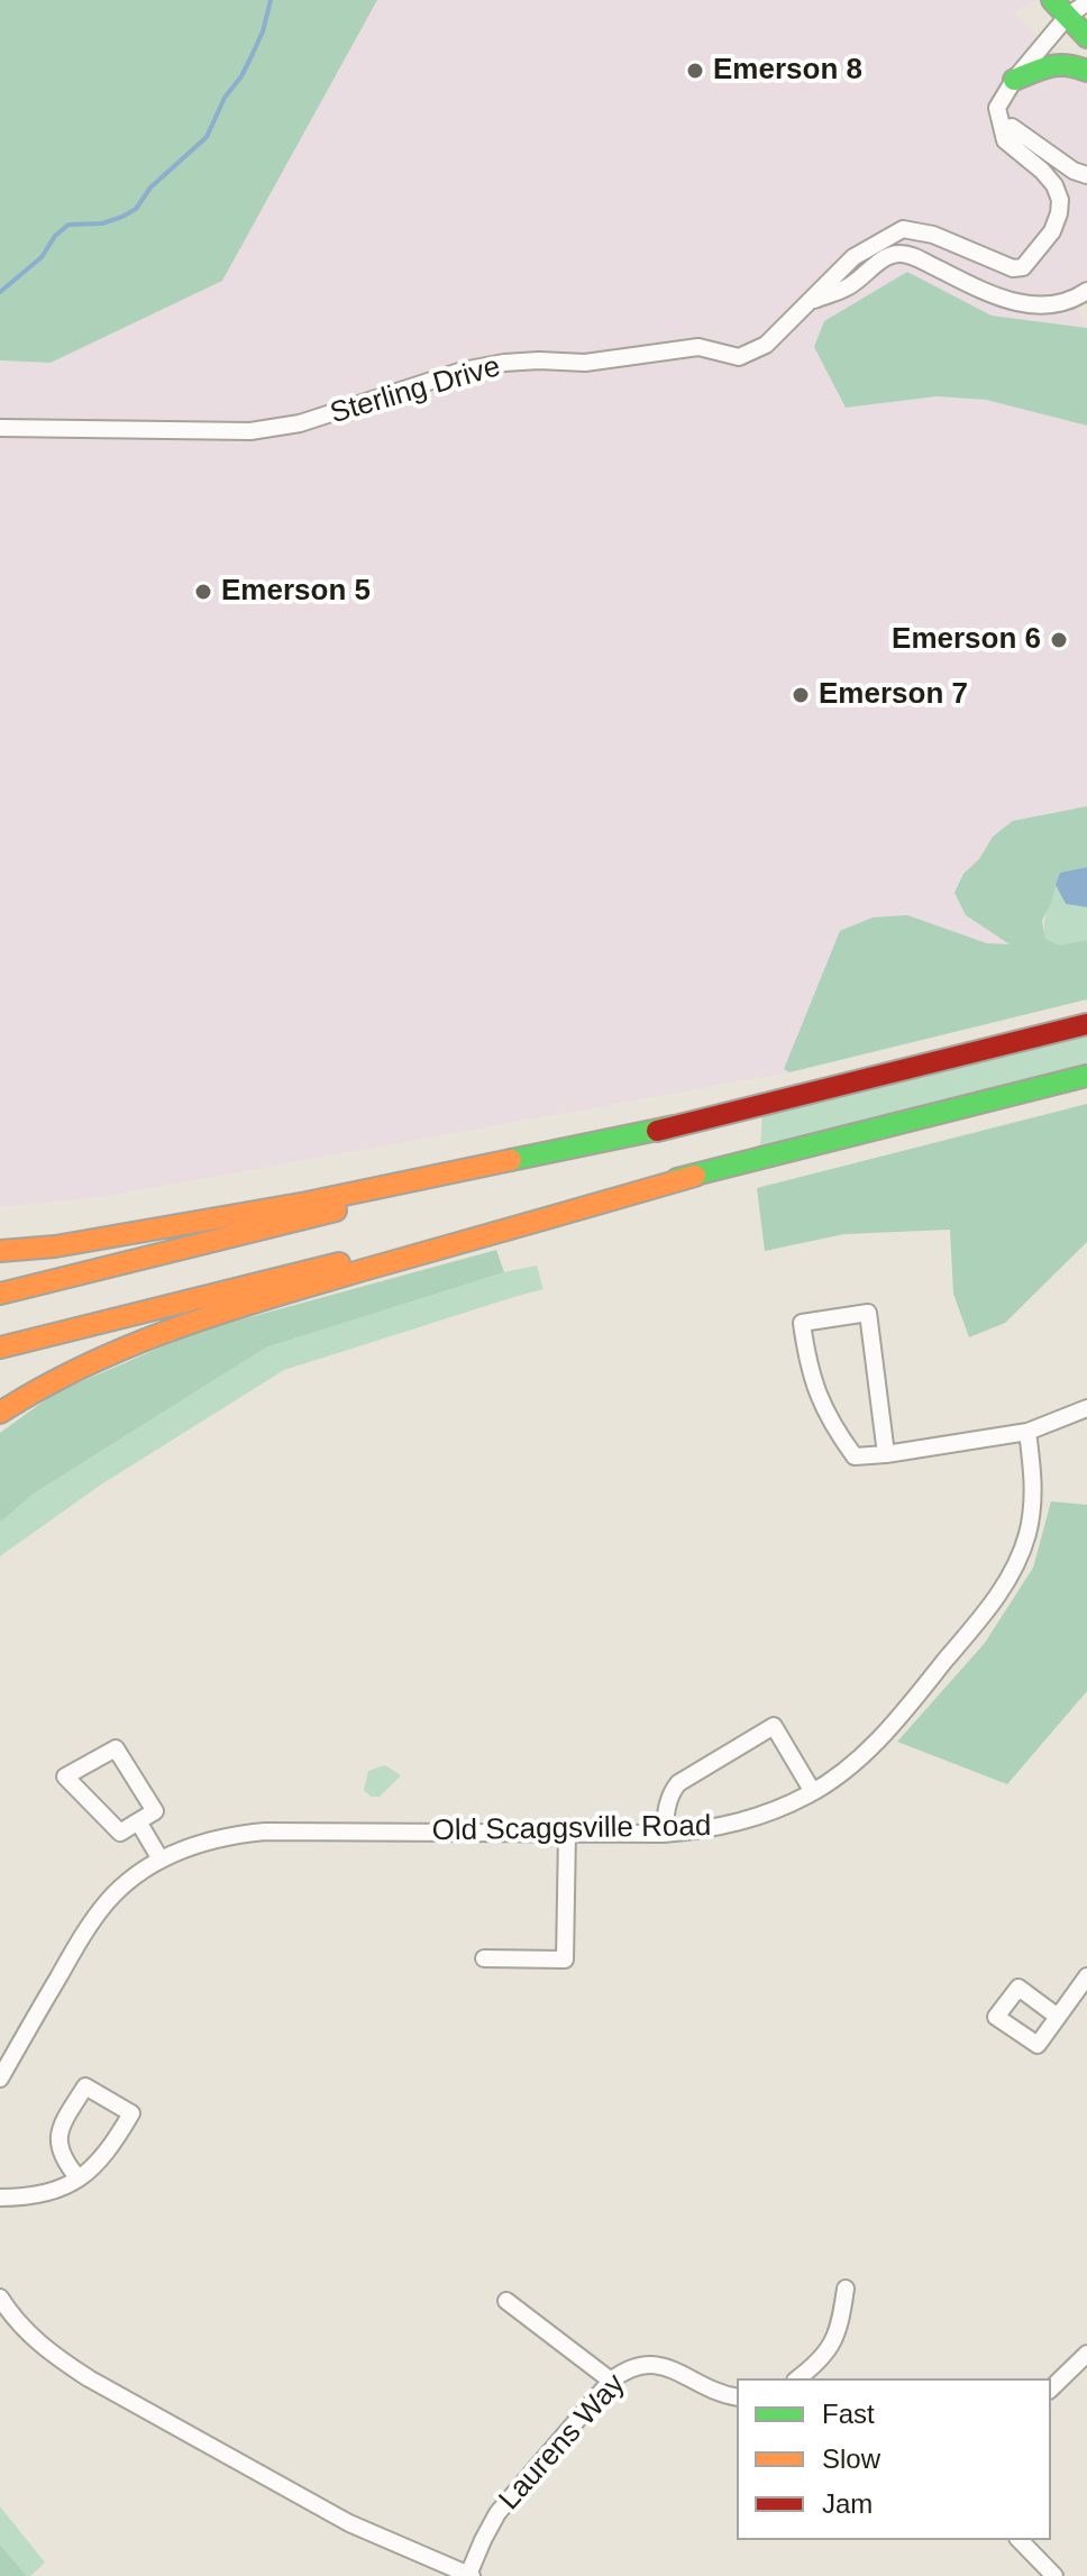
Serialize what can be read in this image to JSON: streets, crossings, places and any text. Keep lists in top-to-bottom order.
{
  "streets": {
    "street": ["Sterling Drive", "Old Scaggsville Road", "Laurens Way"]
  },
  "places": [
    "Emerson 8",
    "Emerson 5",
    "Emerson 6",
    "Emerson 7"
  ],
  "legend": ["Fast", "Slow", "Jam"]
}
